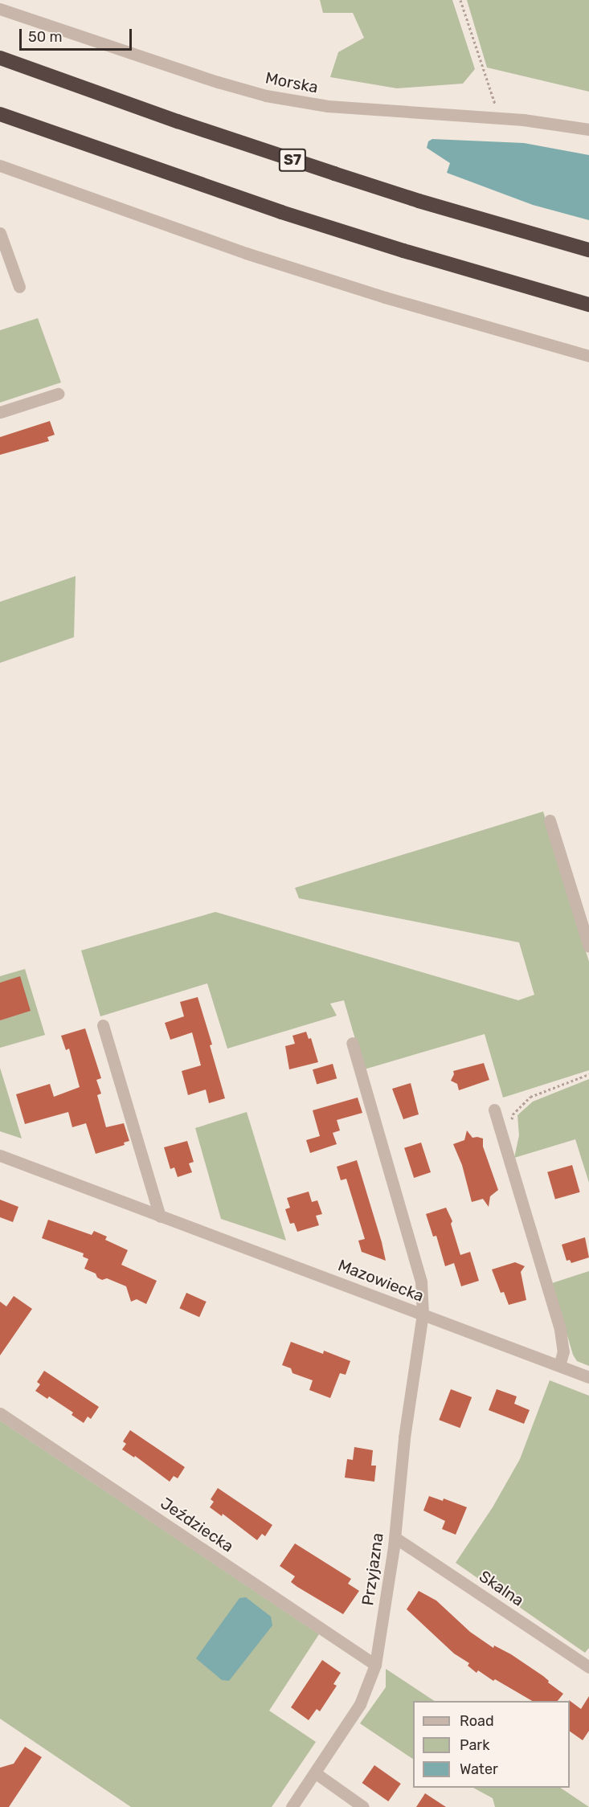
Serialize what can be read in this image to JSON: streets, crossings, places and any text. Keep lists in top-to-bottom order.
{
  "streets": {
    "highway": ["S7"],
    "street": [
      "Morska",
      "Mazowiecka",
      "Jeździecka",
      "Przyjazna",
      "Skalna"
    ]
  },
  "crossings": [
    ["Mazowiecka", "Przyjazna"],
    ["Jeździecka", "Przyjazna"],
    ["Przyjazna", "Skalna"]
  ],
  "legend": ["Road", "Park", "Water"],
  "scale_bar": "50 m"
}
